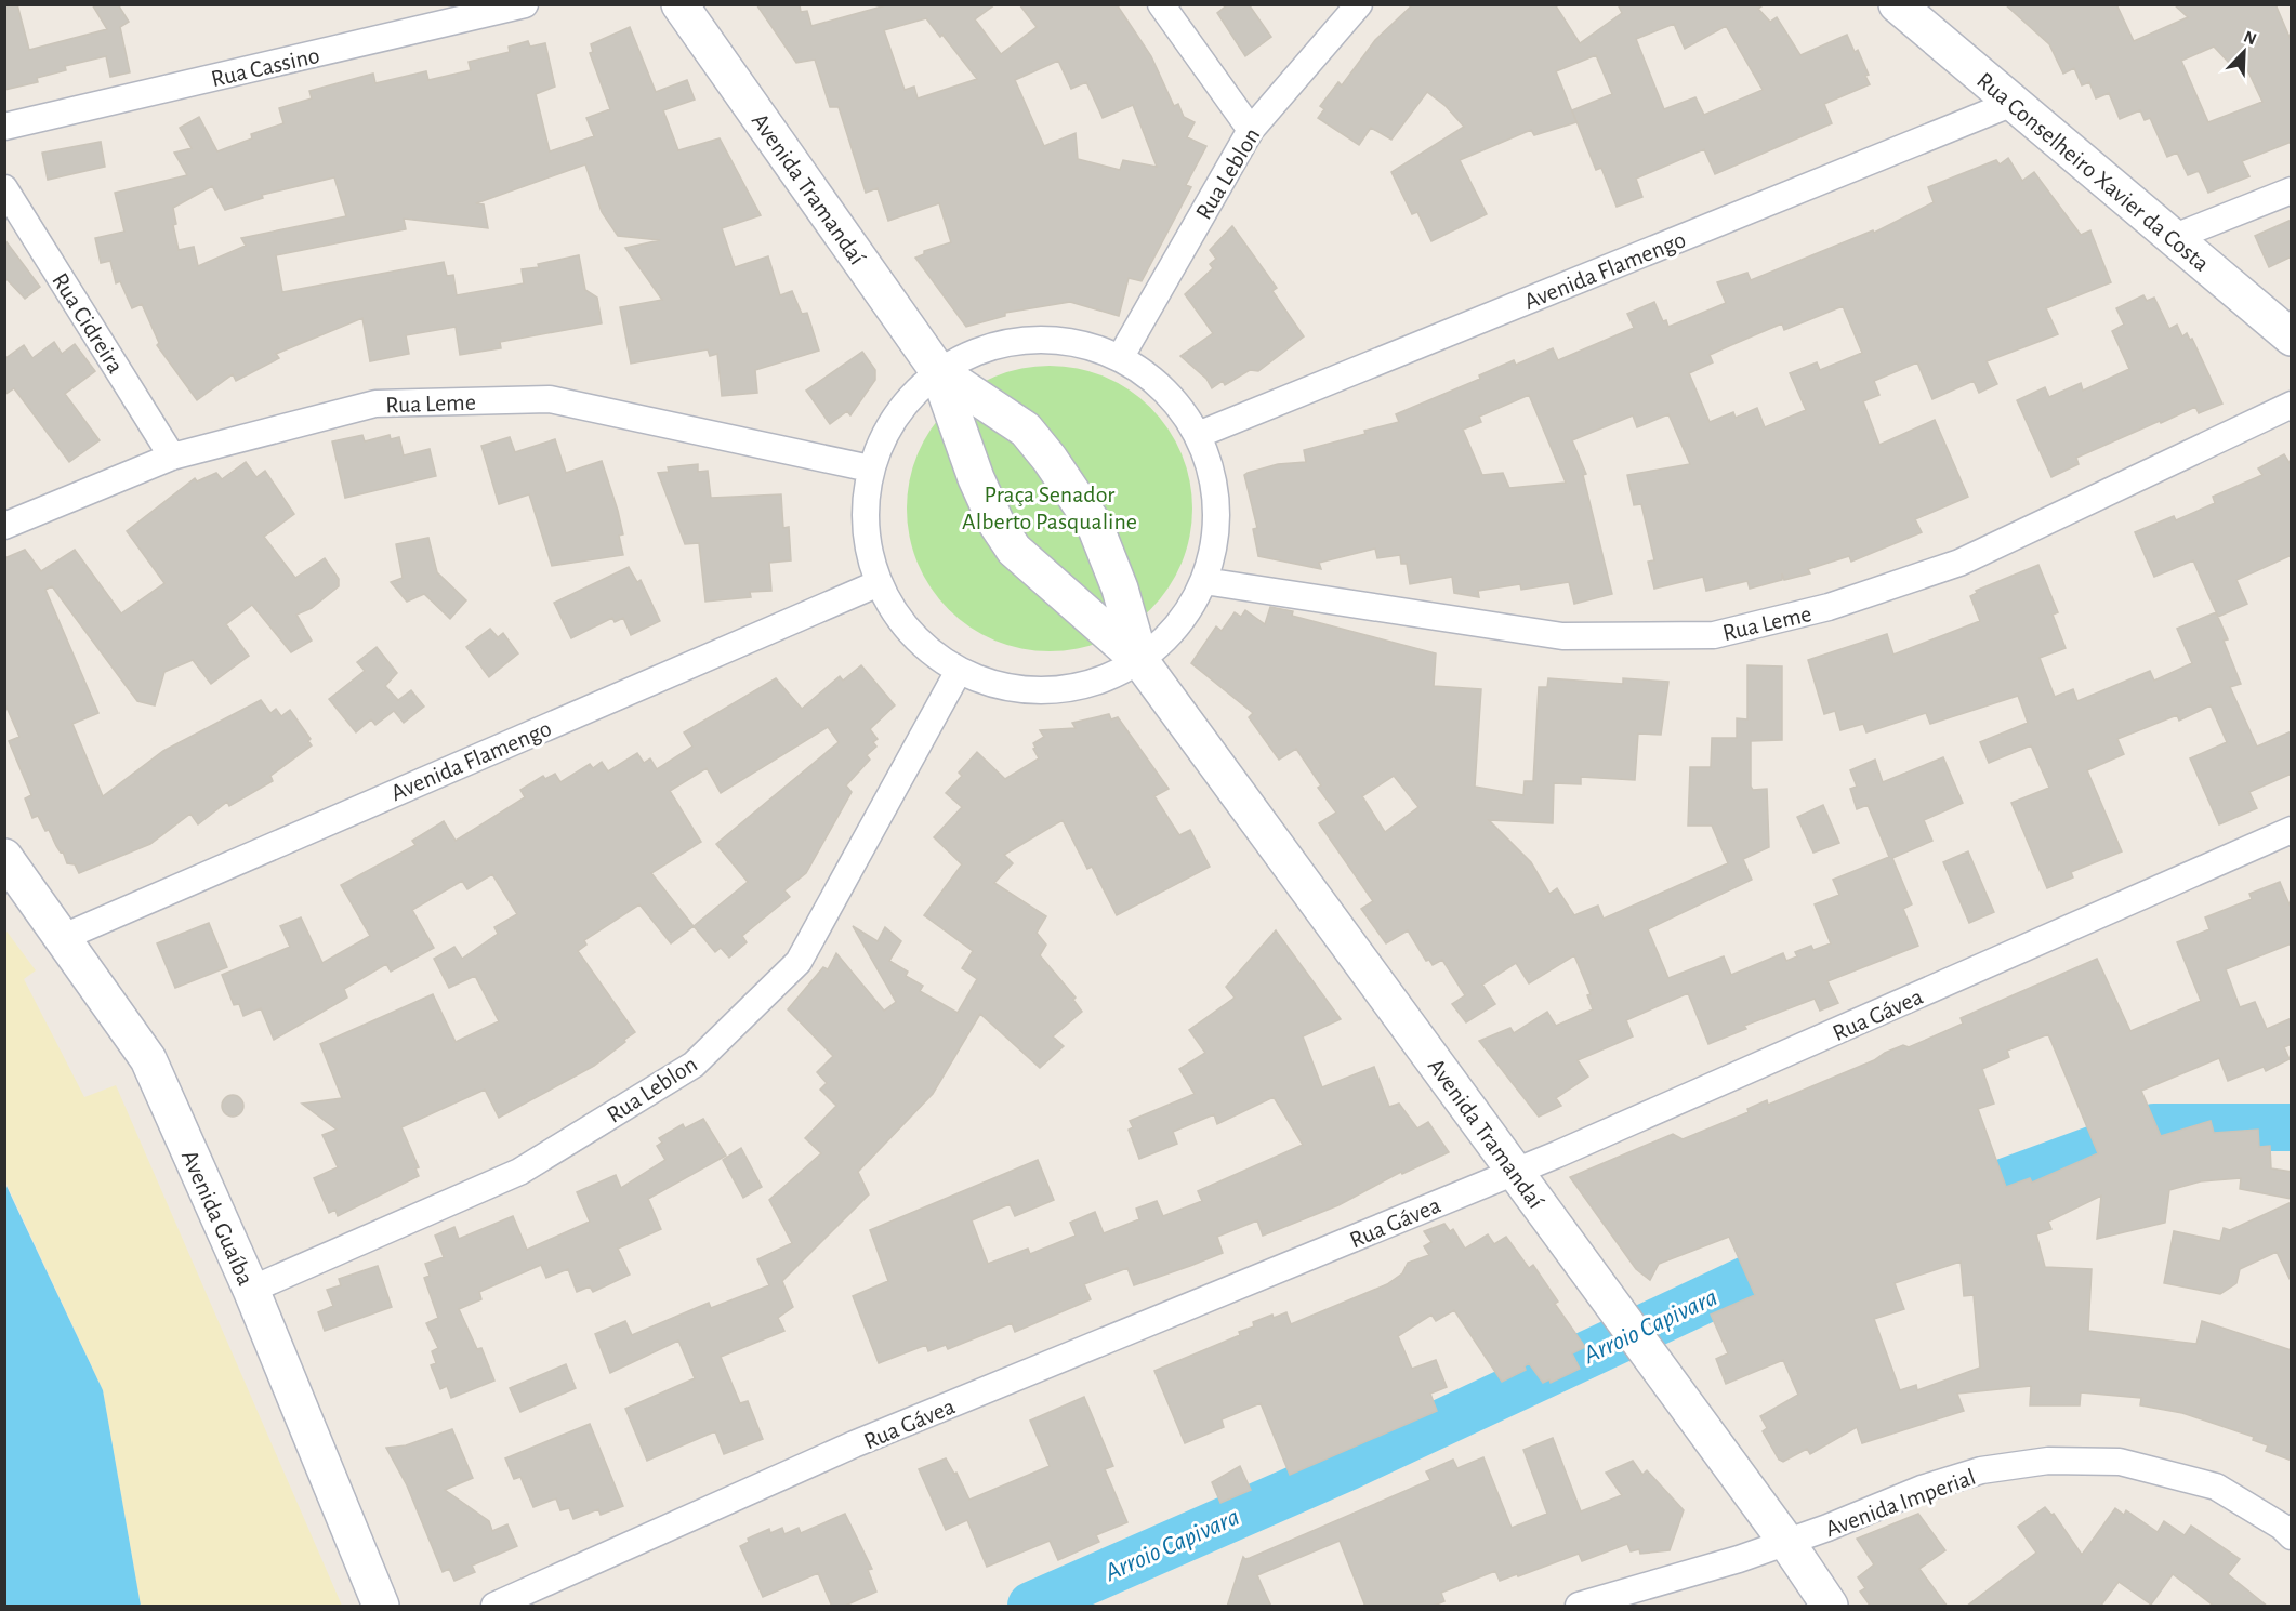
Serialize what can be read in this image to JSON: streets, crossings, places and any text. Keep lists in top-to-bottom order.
{
  "streets": {
    "main road": ["Rua Conselheiro Xavier da Costa", "Avenida Tramandaí", "Avenida Guaíba"],
    "street": [
      "Rua Cassino",
      "Rua Leblon",
      "Avenida Flamengo",
      "Rua Cidreira",
      "Rua Leme",
      "Rua Gávea",
      "Avenida Imperial"
    ]
  },
  "crossings": [
    ["Rua Conselheiro Xavier da Costa", "Avenida Flamengo"],
    ["Rua Leblon", "Avenida Guaíba"],
    ["Avenida Tramandaí", "Rua Gávea"],
    ["Avenida Tramandaí", "Avenida Imperial"],
    ["Avenida Flamengo", "Avenida Guaíba"],
    ["Rua Cidreira", "Rua Leme"]
  ],
  "water": ["Arroio Capivara"],
  "parks": ["Praça Senador Alberto Pasqualine"],
  "north": "top right"
}
